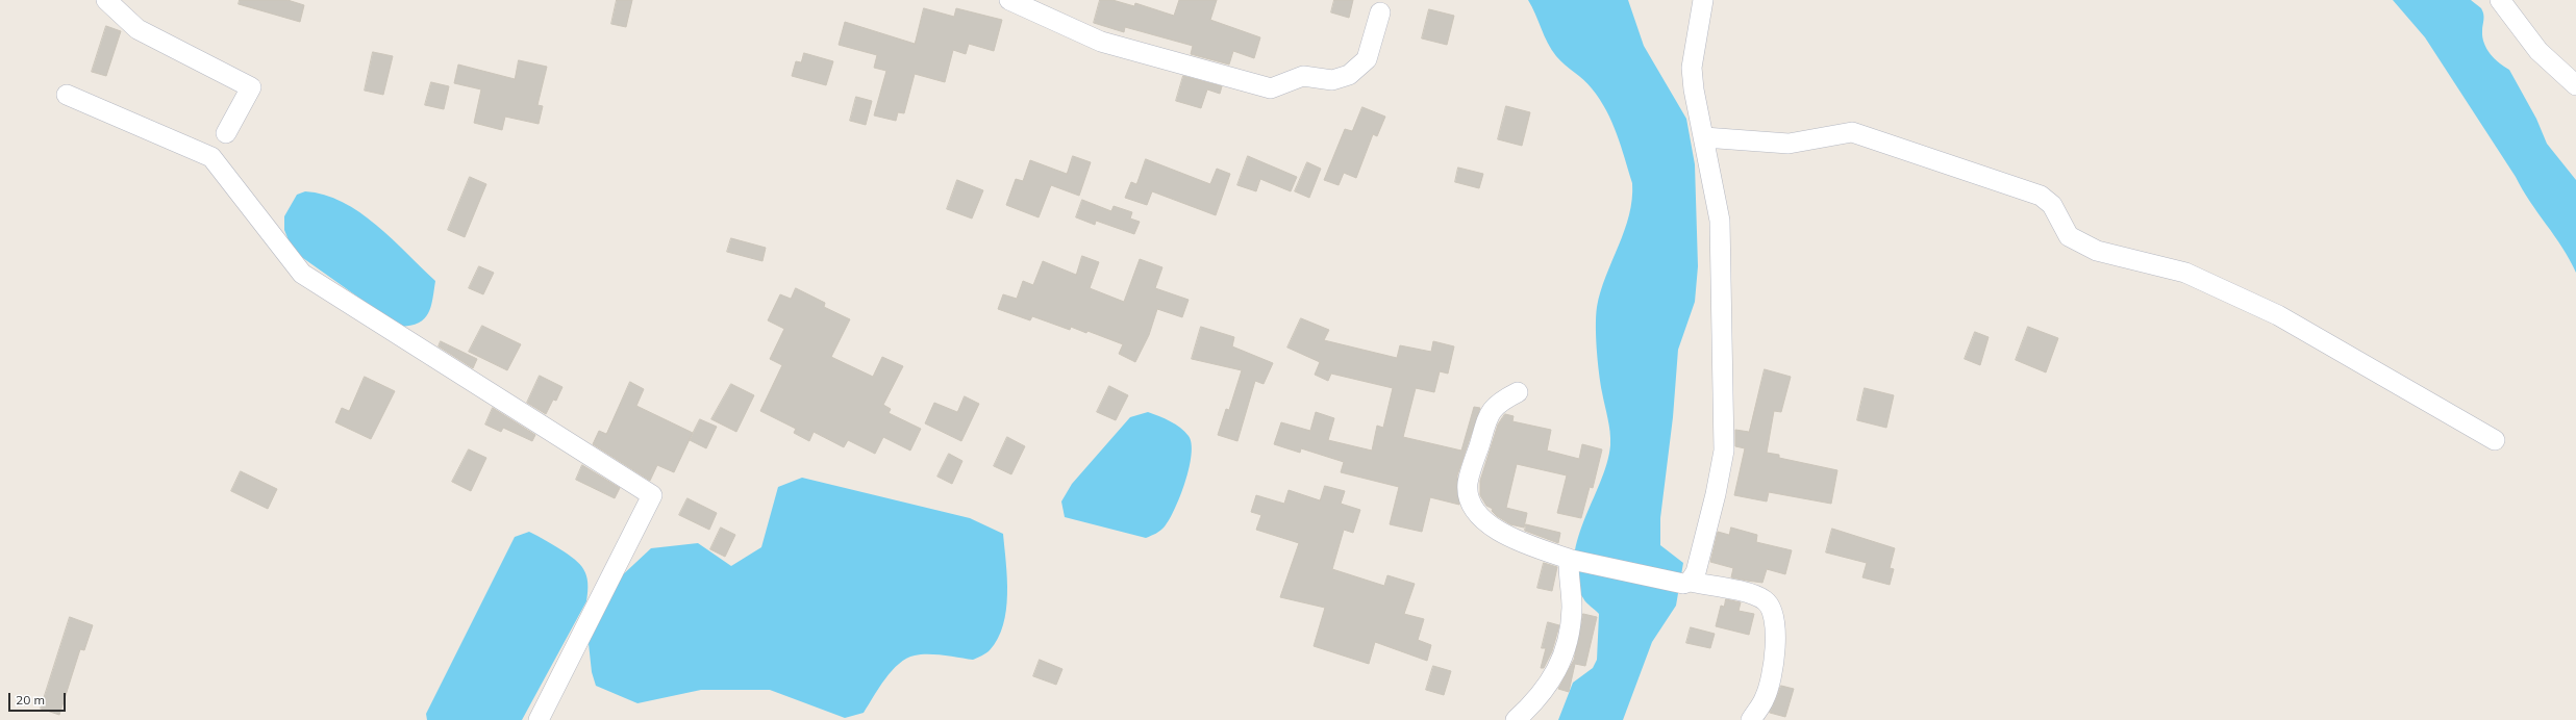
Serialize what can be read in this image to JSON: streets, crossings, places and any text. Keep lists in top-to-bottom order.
{
  "scale_bar": "20 m"
}
